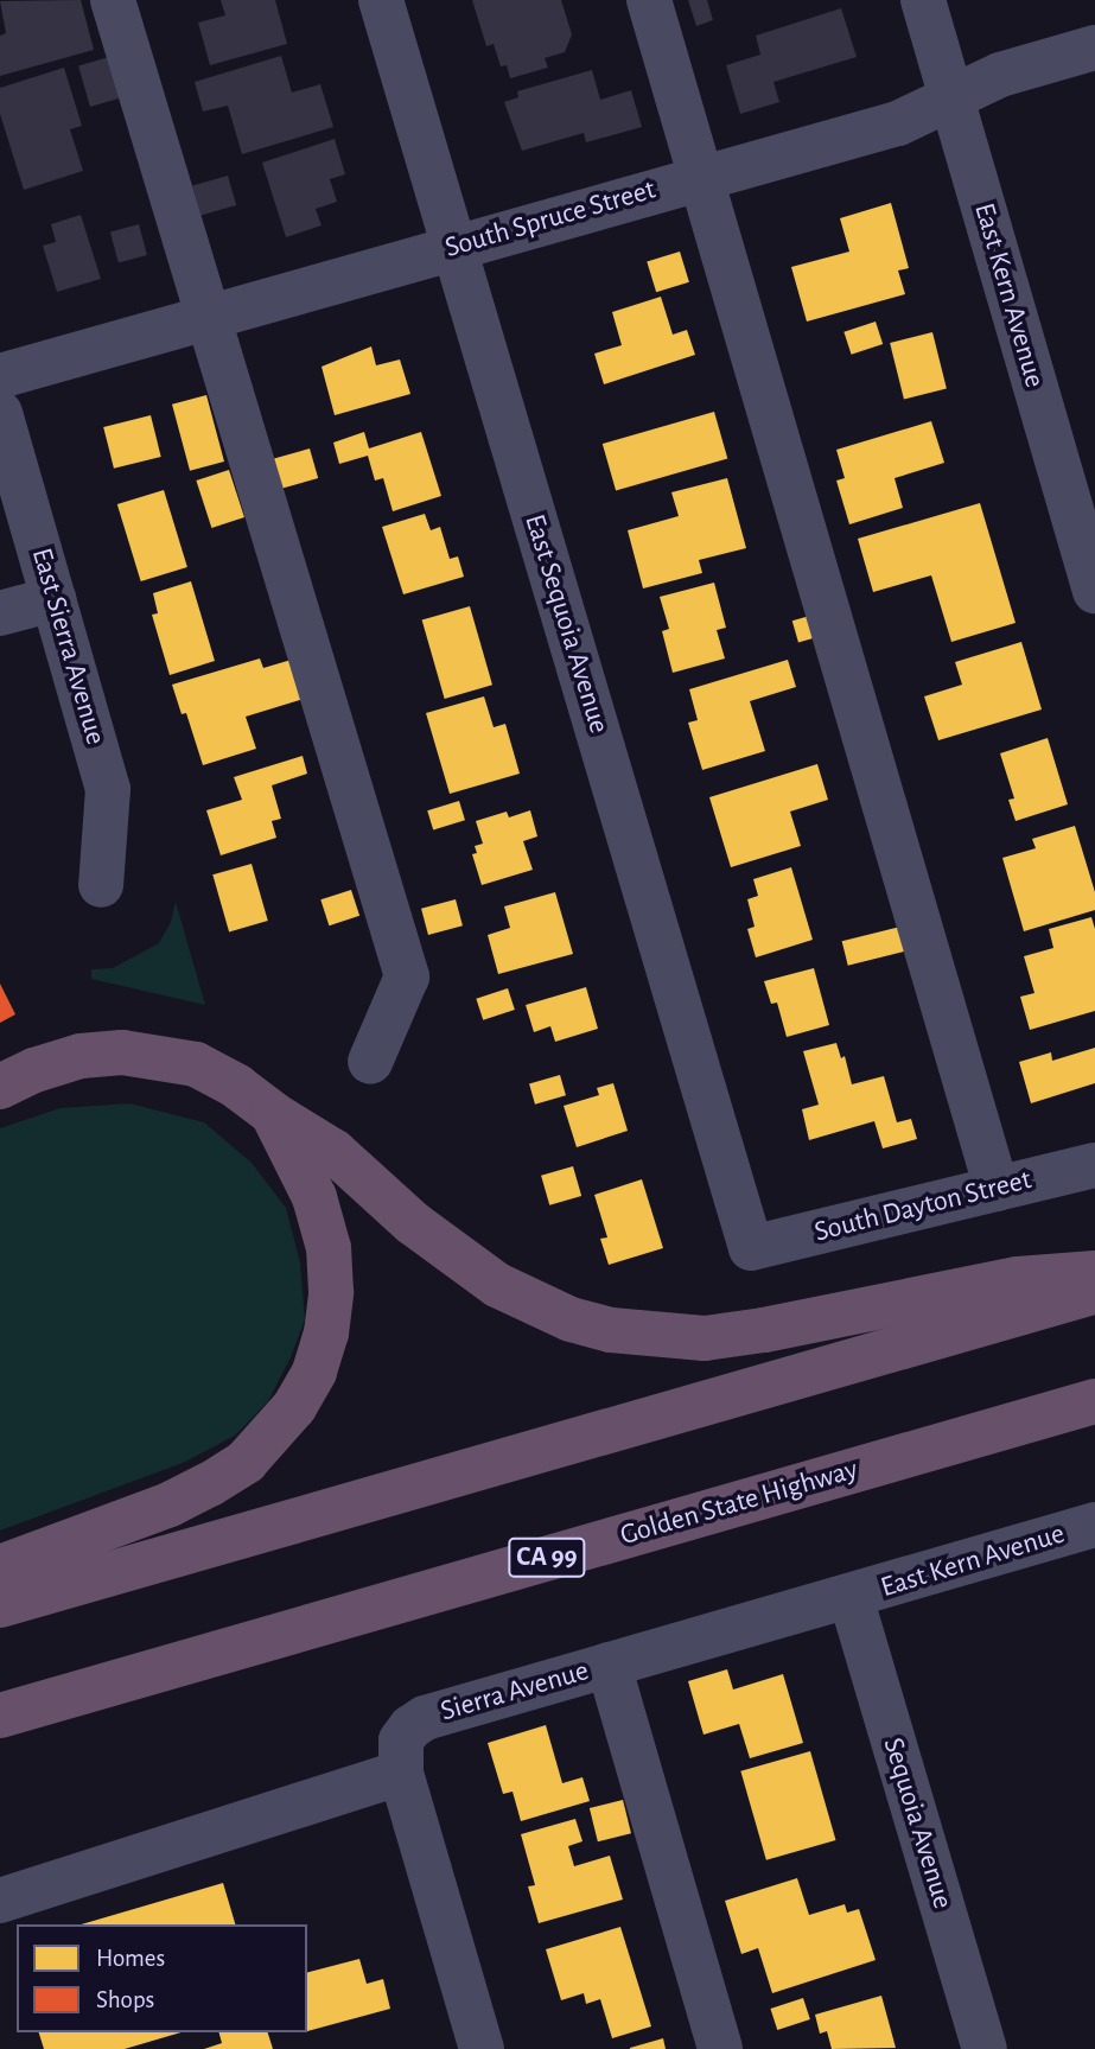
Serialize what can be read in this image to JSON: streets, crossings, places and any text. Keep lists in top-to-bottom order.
{
  "streets": {
    "highway": ["Golden State Highway", "CA 99"],
    "street": [
      "South Spruce Street",
      "East Kern Avenue",
      "East Sequoia Avenue",
      "East Sierra Avenue",
      "South Dayton Street",
      "Sierra Avenue",
      "Sequoia Avenue"
    ]
  },
  "crossings": [
    ["South Spruce Street", "East Kern Avenue"],
    ["South Spruce Street", "East Sequoia Avenue"],
    ["East Kern Avenue", "Sierra Avenue"],
    ["East Kern Avenue", "Sequoia Avenue"],
    ["East Sequoia Avenue", "South Dayton Street"],
    ["Sierra Avenue", "Sequoia Avenue"]
  ],
  "legend": ["Homes", "Shops"]
}
